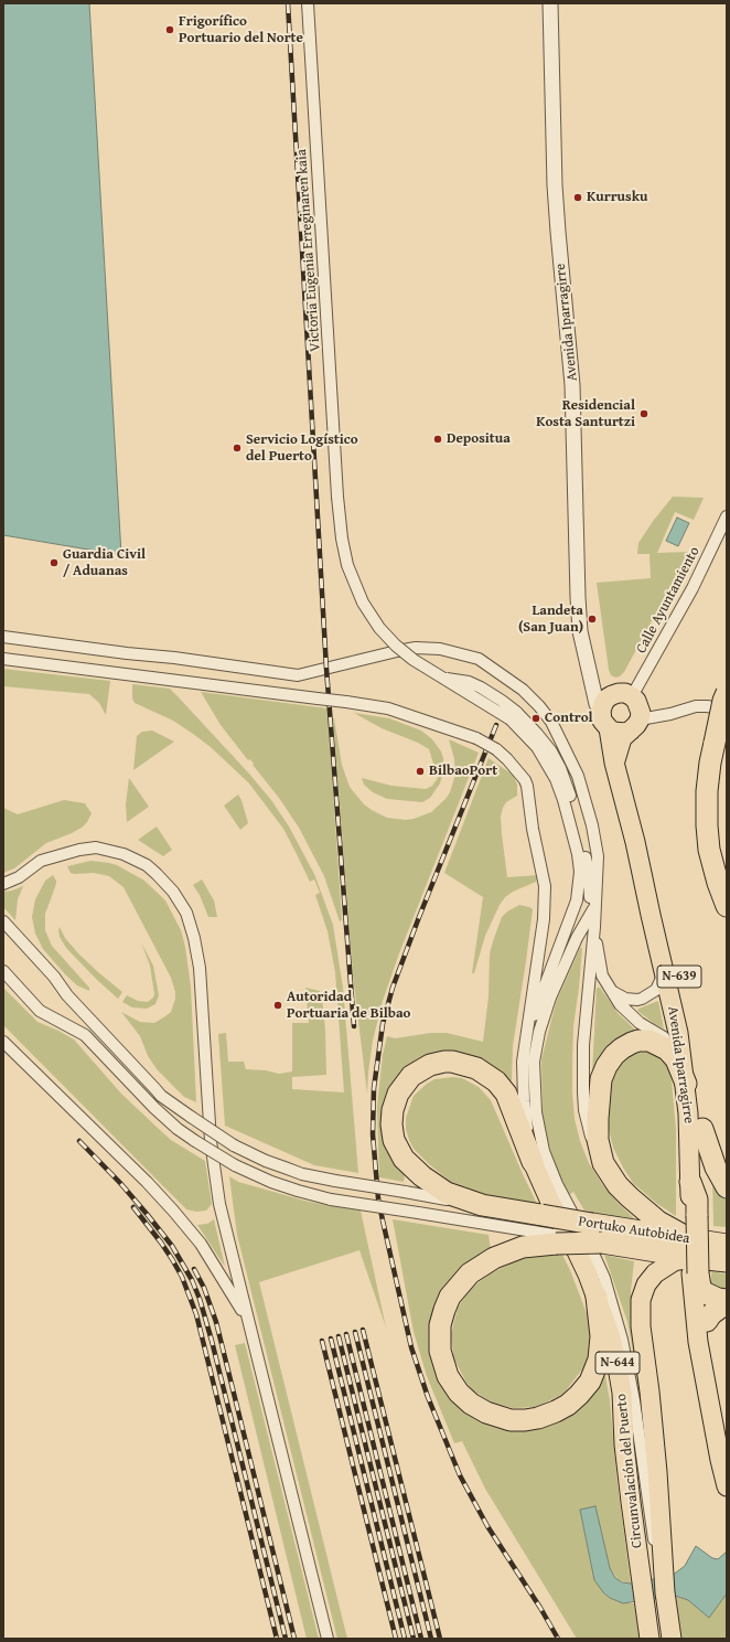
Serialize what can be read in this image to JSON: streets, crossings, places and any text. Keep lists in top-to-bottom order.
{
  "streets": {
    "highway": [
      "Avenida Iparragirre",
      "N-639",
      "Portuko Autobidea",
      "N-644",
      "Circunvalación del Puerto"
    ],
    "street": ["Victoria Eugenia Erreginaren kaia", "Calle Ayuntamiento"]
  },
  "crossings": [
    ["Avenida Iparragirre", "Calle Ayuntamiento"],
    ["Avenida Iparragirre", "N-639"],
    ["Portuko Autobidea", "N-644"],
    ["Portuko Autobidea", "Circunvalación del Puerto"]
  ],
  "places": [
    "Frigorífico Portuario del Norte",
    "Kurrusku",
    "Residencial Kosta Santurtzi",
    "Depositua",
    "Servicio Logístico del Puerto",
    "Guardia Civil / Aduanas",
    "Landeta (San Juan)",
    "Control",
    "BilbaoPort",
    "Autoridad Portuaria de Bilbao"
  ]
}
